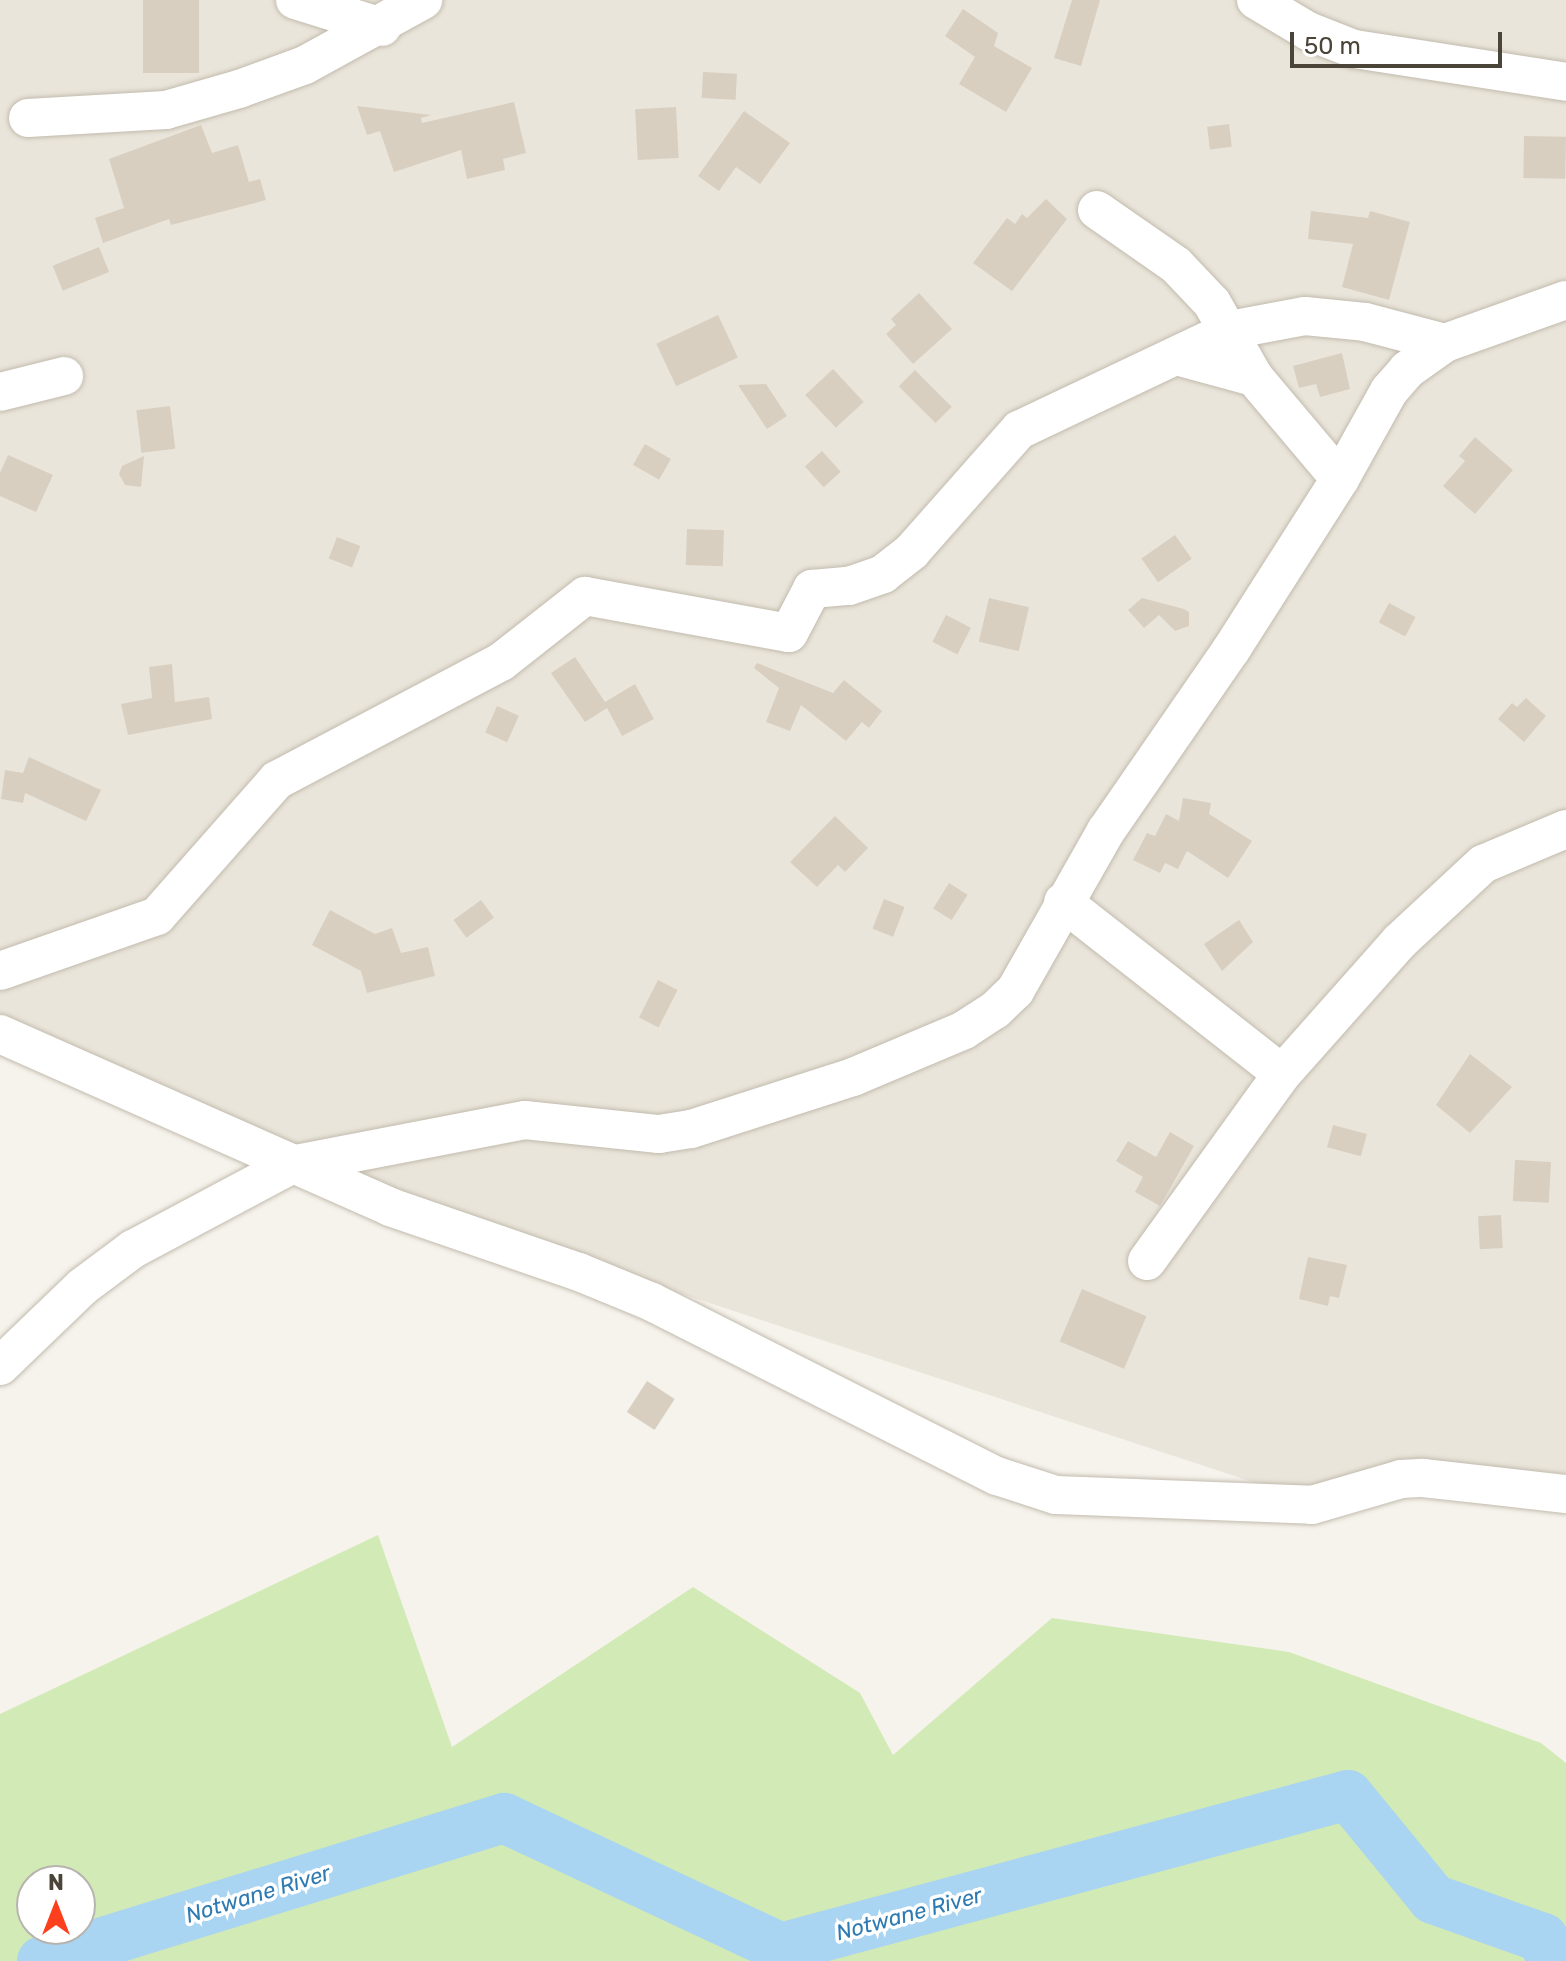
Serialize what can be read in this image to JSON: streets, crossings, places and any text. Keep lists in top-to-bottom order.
{
  "water": ["Notwane River"],
  "scale_bar": "50 m",
  "north": "top"
}
